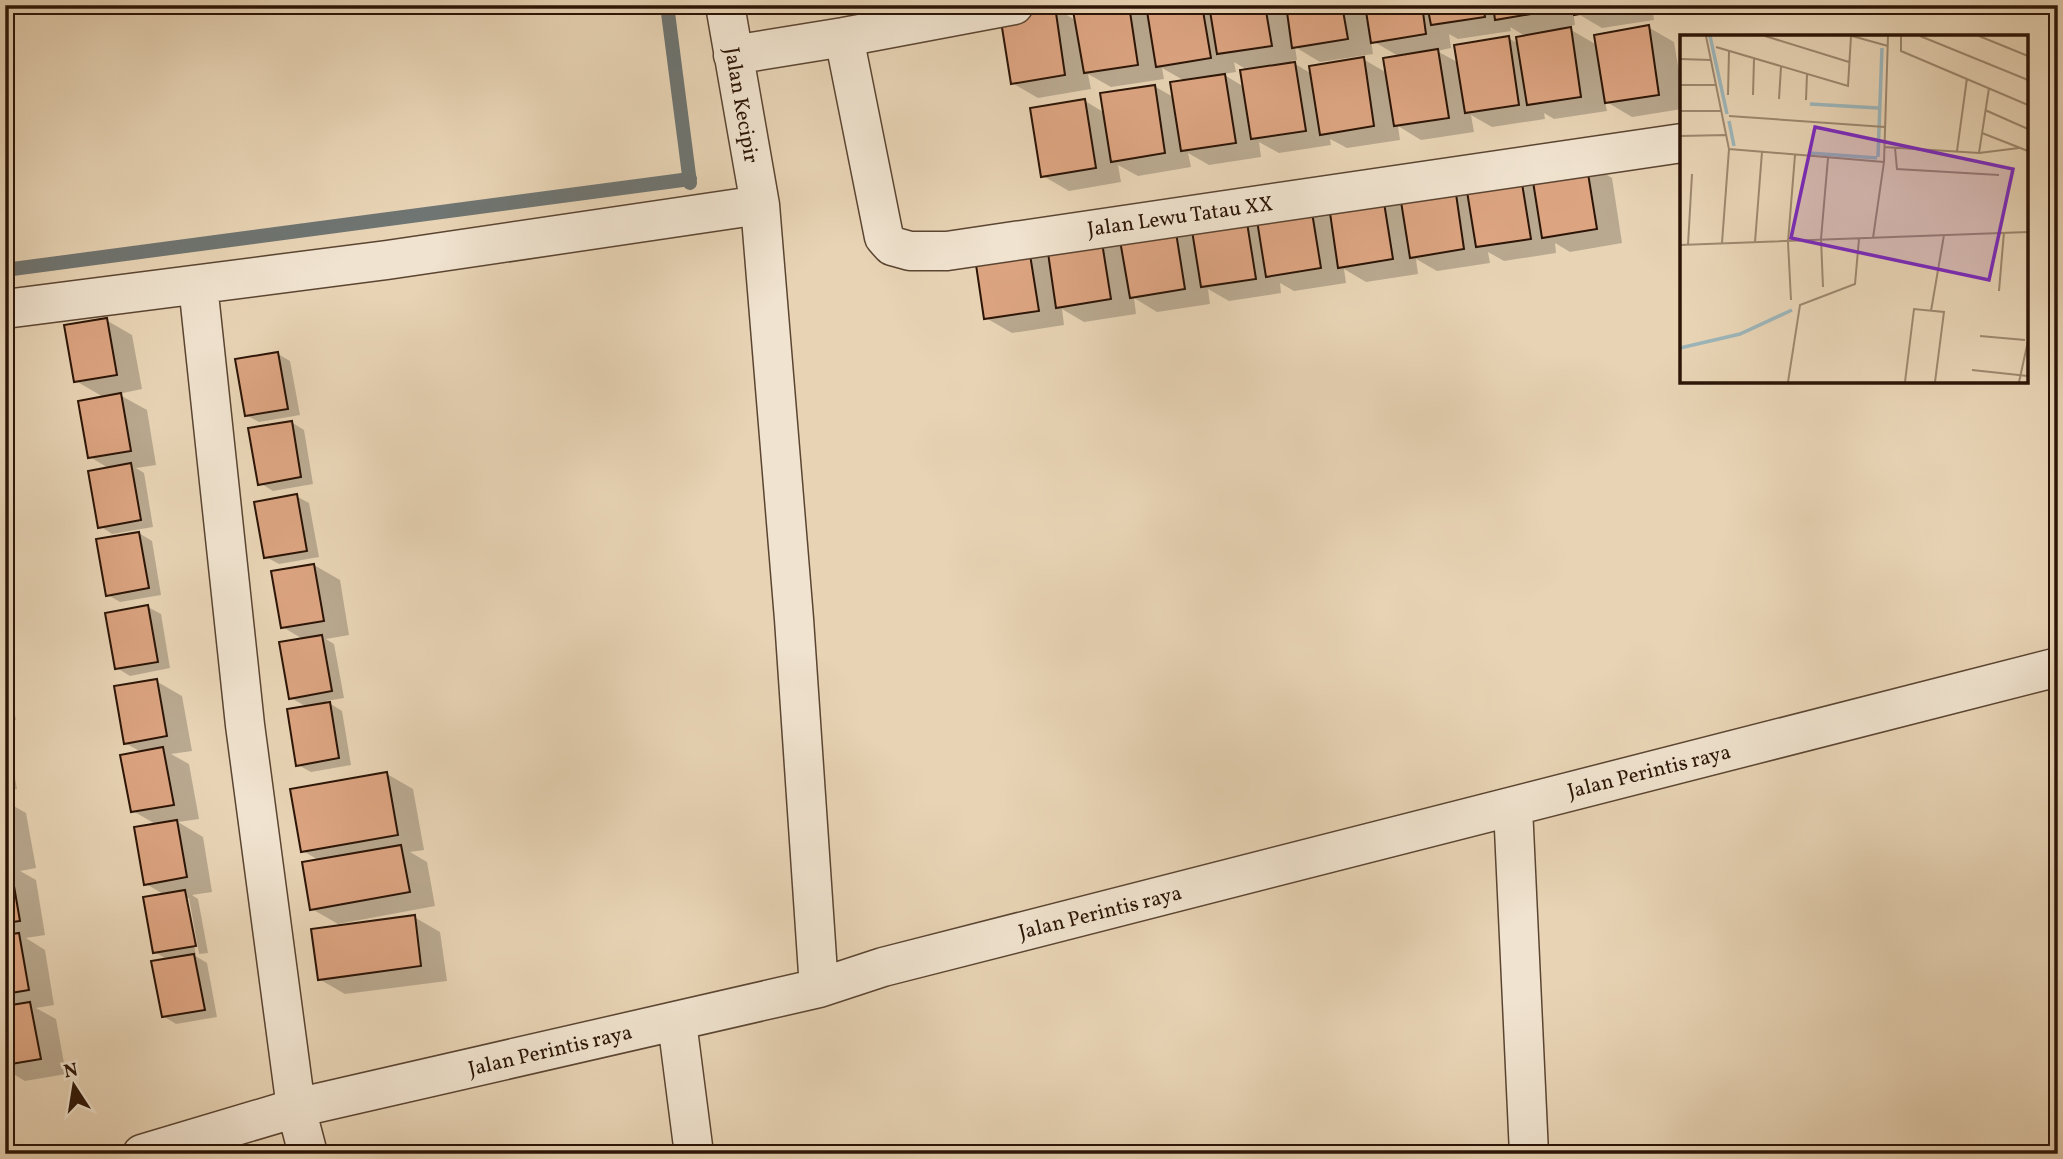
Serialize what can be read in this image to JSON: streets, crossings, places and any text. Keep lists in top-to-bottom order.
{
  "streets": {
    "street": ["Jalan Kecipir", "Jalan Lewu Tatau XX", "Jalan Perintis raya"]
  },
  "crossings": [
    ["Jalan Kecipir", "Jalan Perintis raya"]
  ],
  "north": "top"
}
